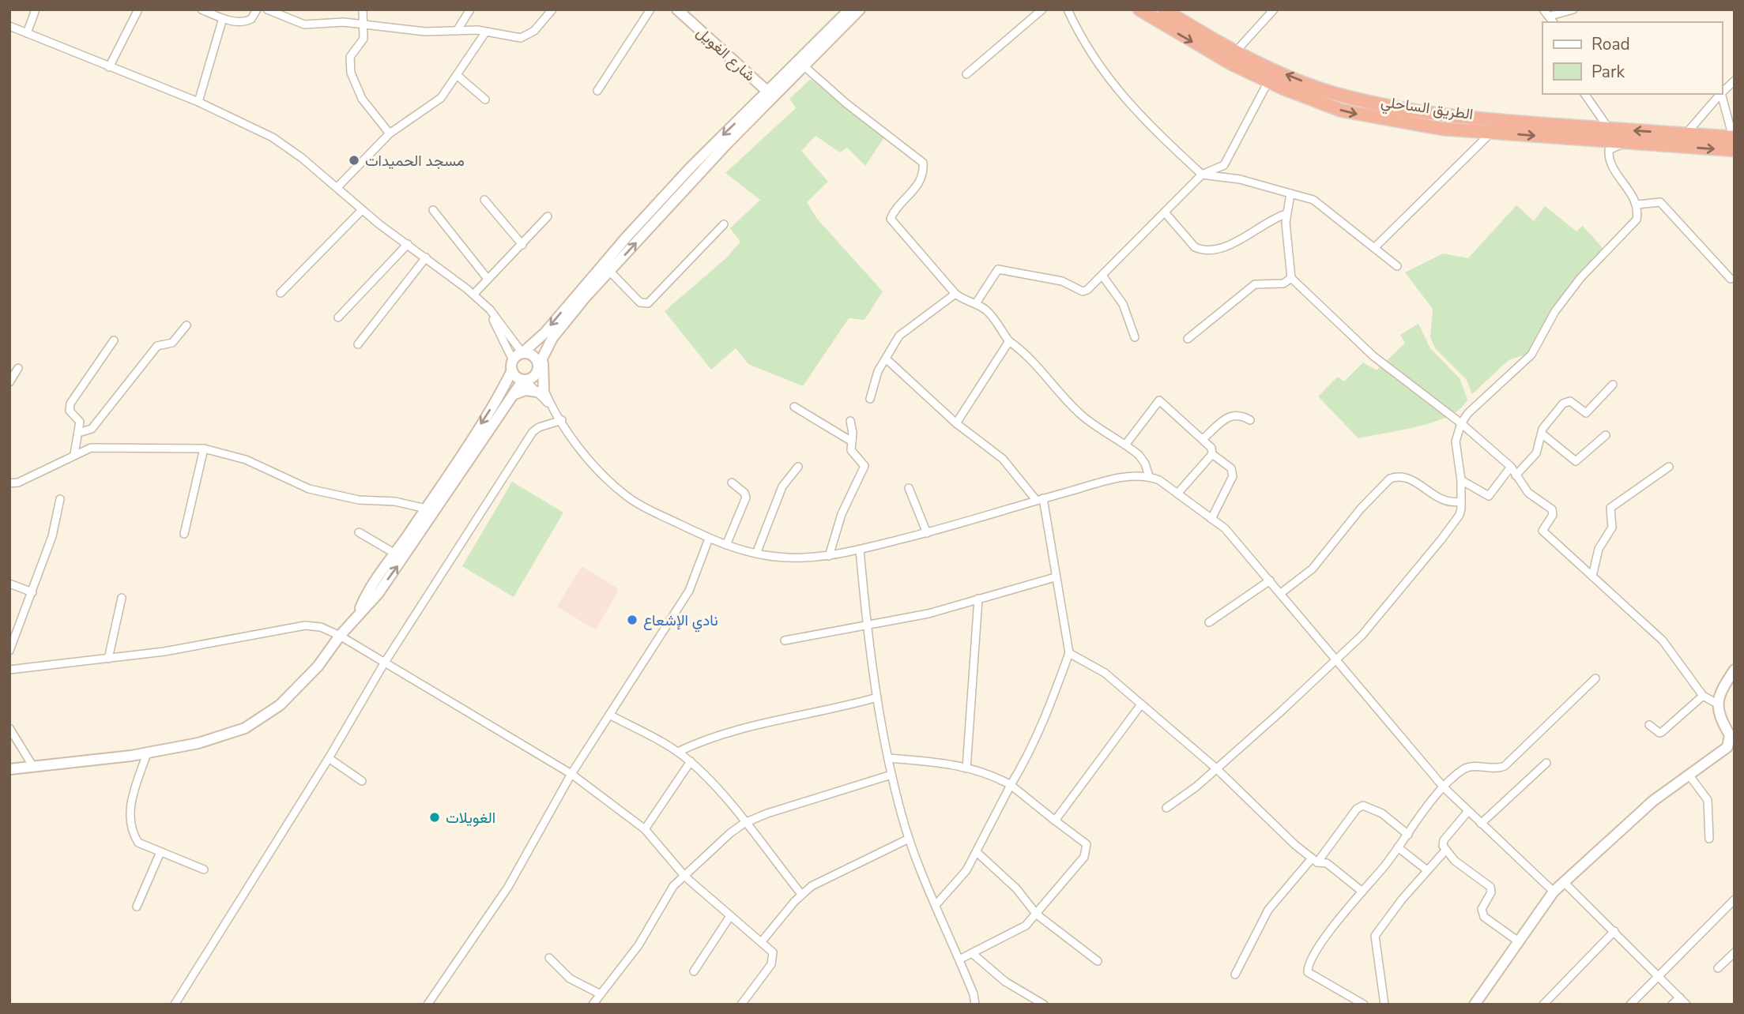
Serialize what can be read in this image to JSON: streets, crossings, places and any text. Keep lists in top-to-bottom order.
{
  "streets": {
    "highway": ["الطريق الساحلي"],
    "street": ["شارع الغويل"]
  },
  "places": ["مسجد الحميدات", "نادي الإشعاع", "الغويلات"],
  "legend": ["Road", "Park"]
}
